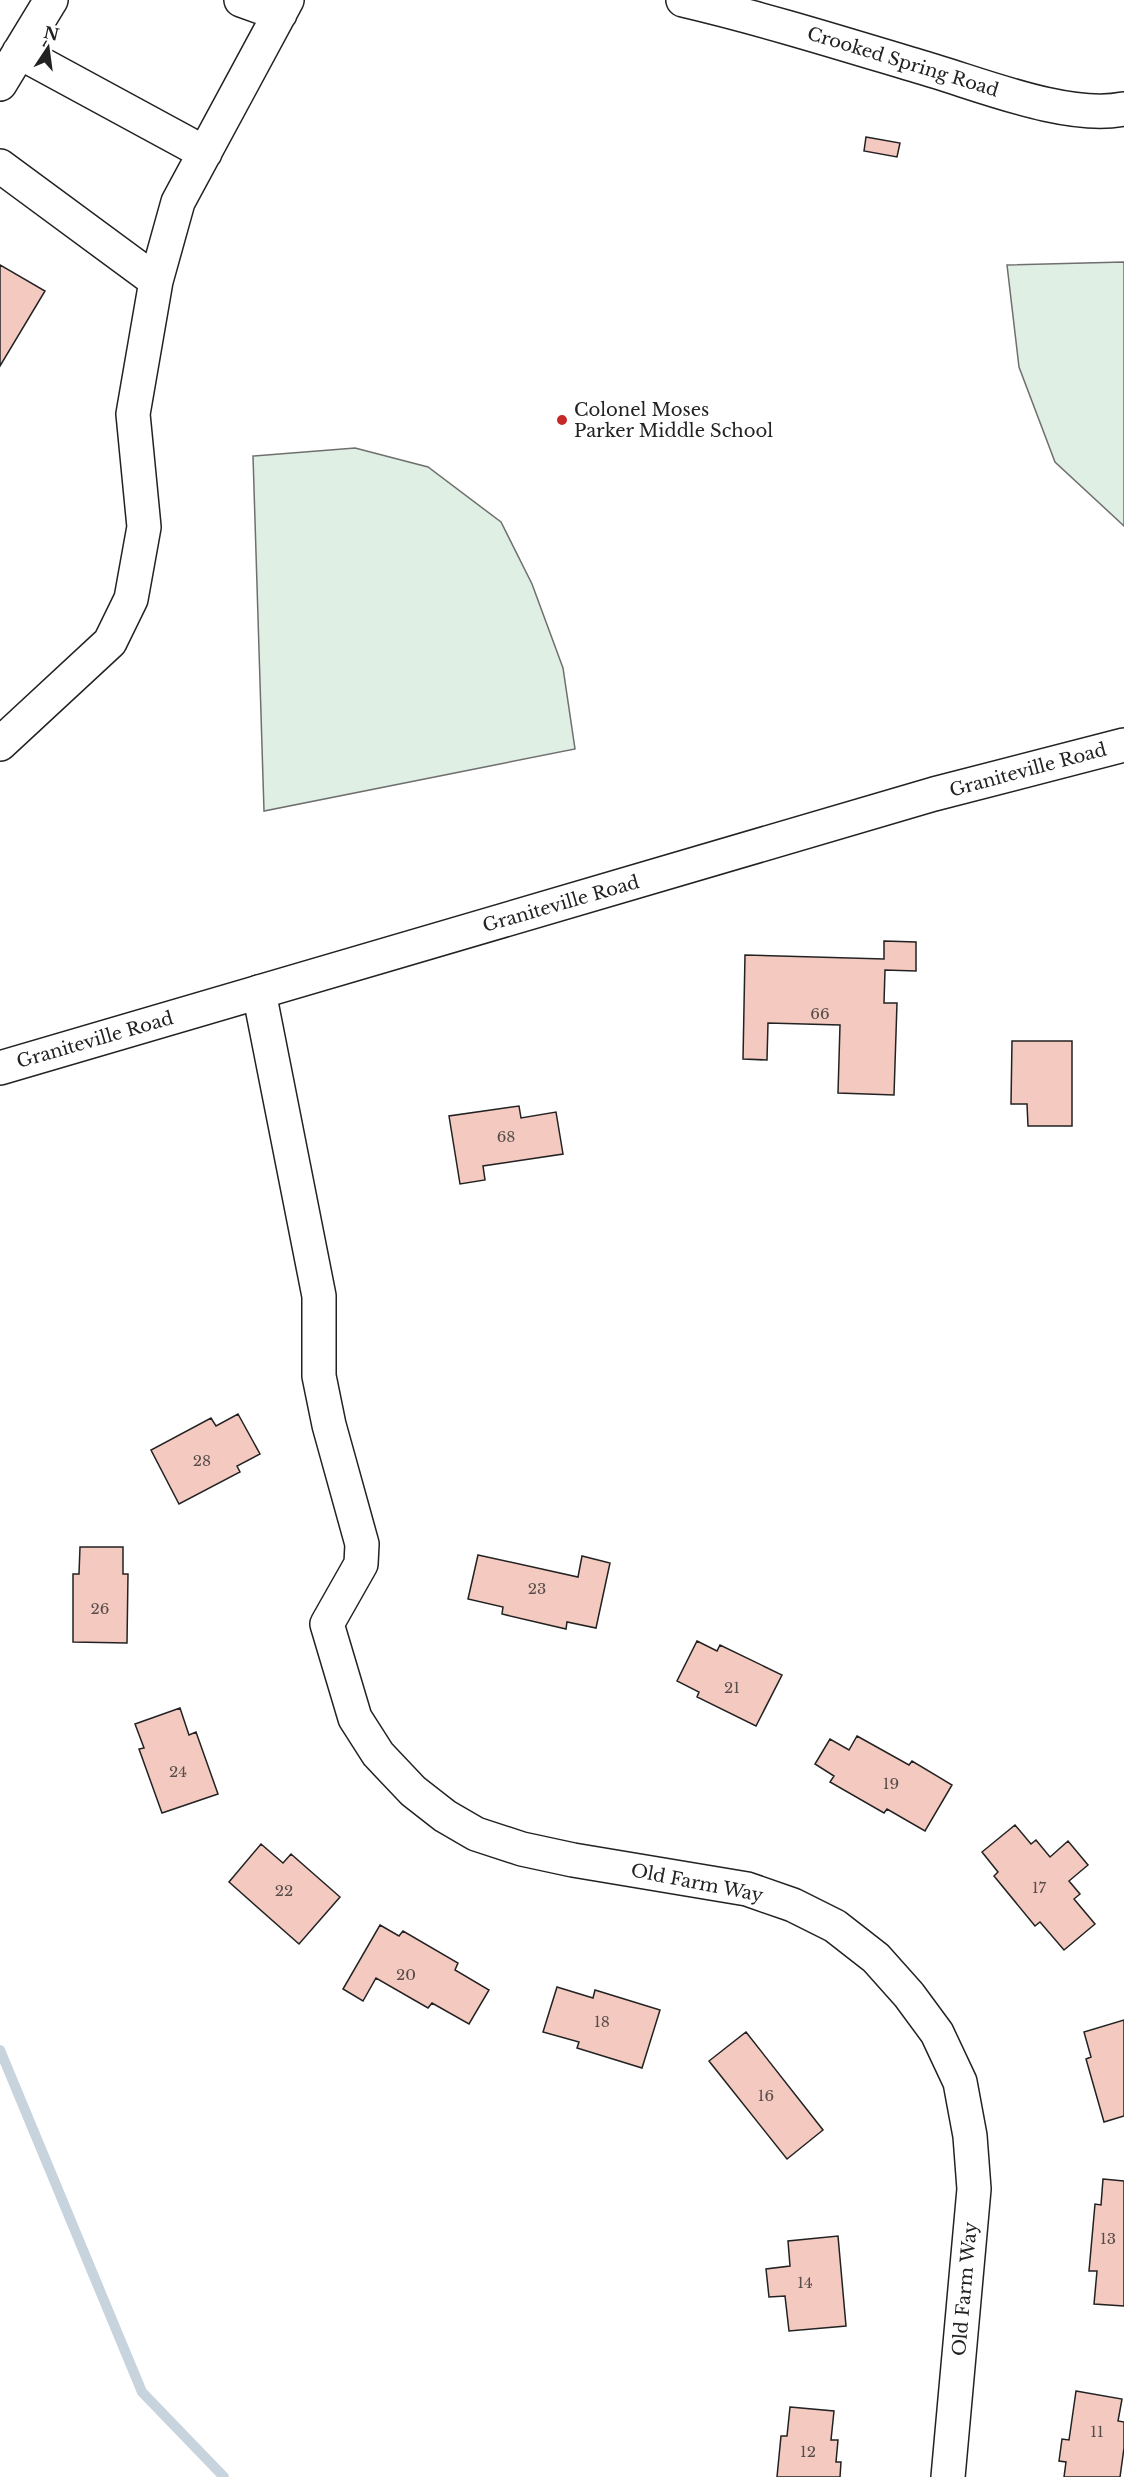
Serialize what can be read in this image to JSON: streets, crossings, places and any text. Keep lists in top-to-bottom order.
{
  "streets": {
    "street": ["Crooked Spring Road", "Graniteville Road", "Old Farm Way"]
  },
  "crossings": [
    ["Graniteville Road", "Old Farm Way"]
  ],
  "places": ["Colonel Moses Parker Middle School"],
  "house_numbers": [
    "66",
    "68",
    "28",
    "23",
    "26",
    "21",
    "24",
    "19",
    "17",
    "22",
    "20",
    "18",
    "16",
    "13",
    "14",
    "11",
    "12"
  ],
  "north": "top"
}
